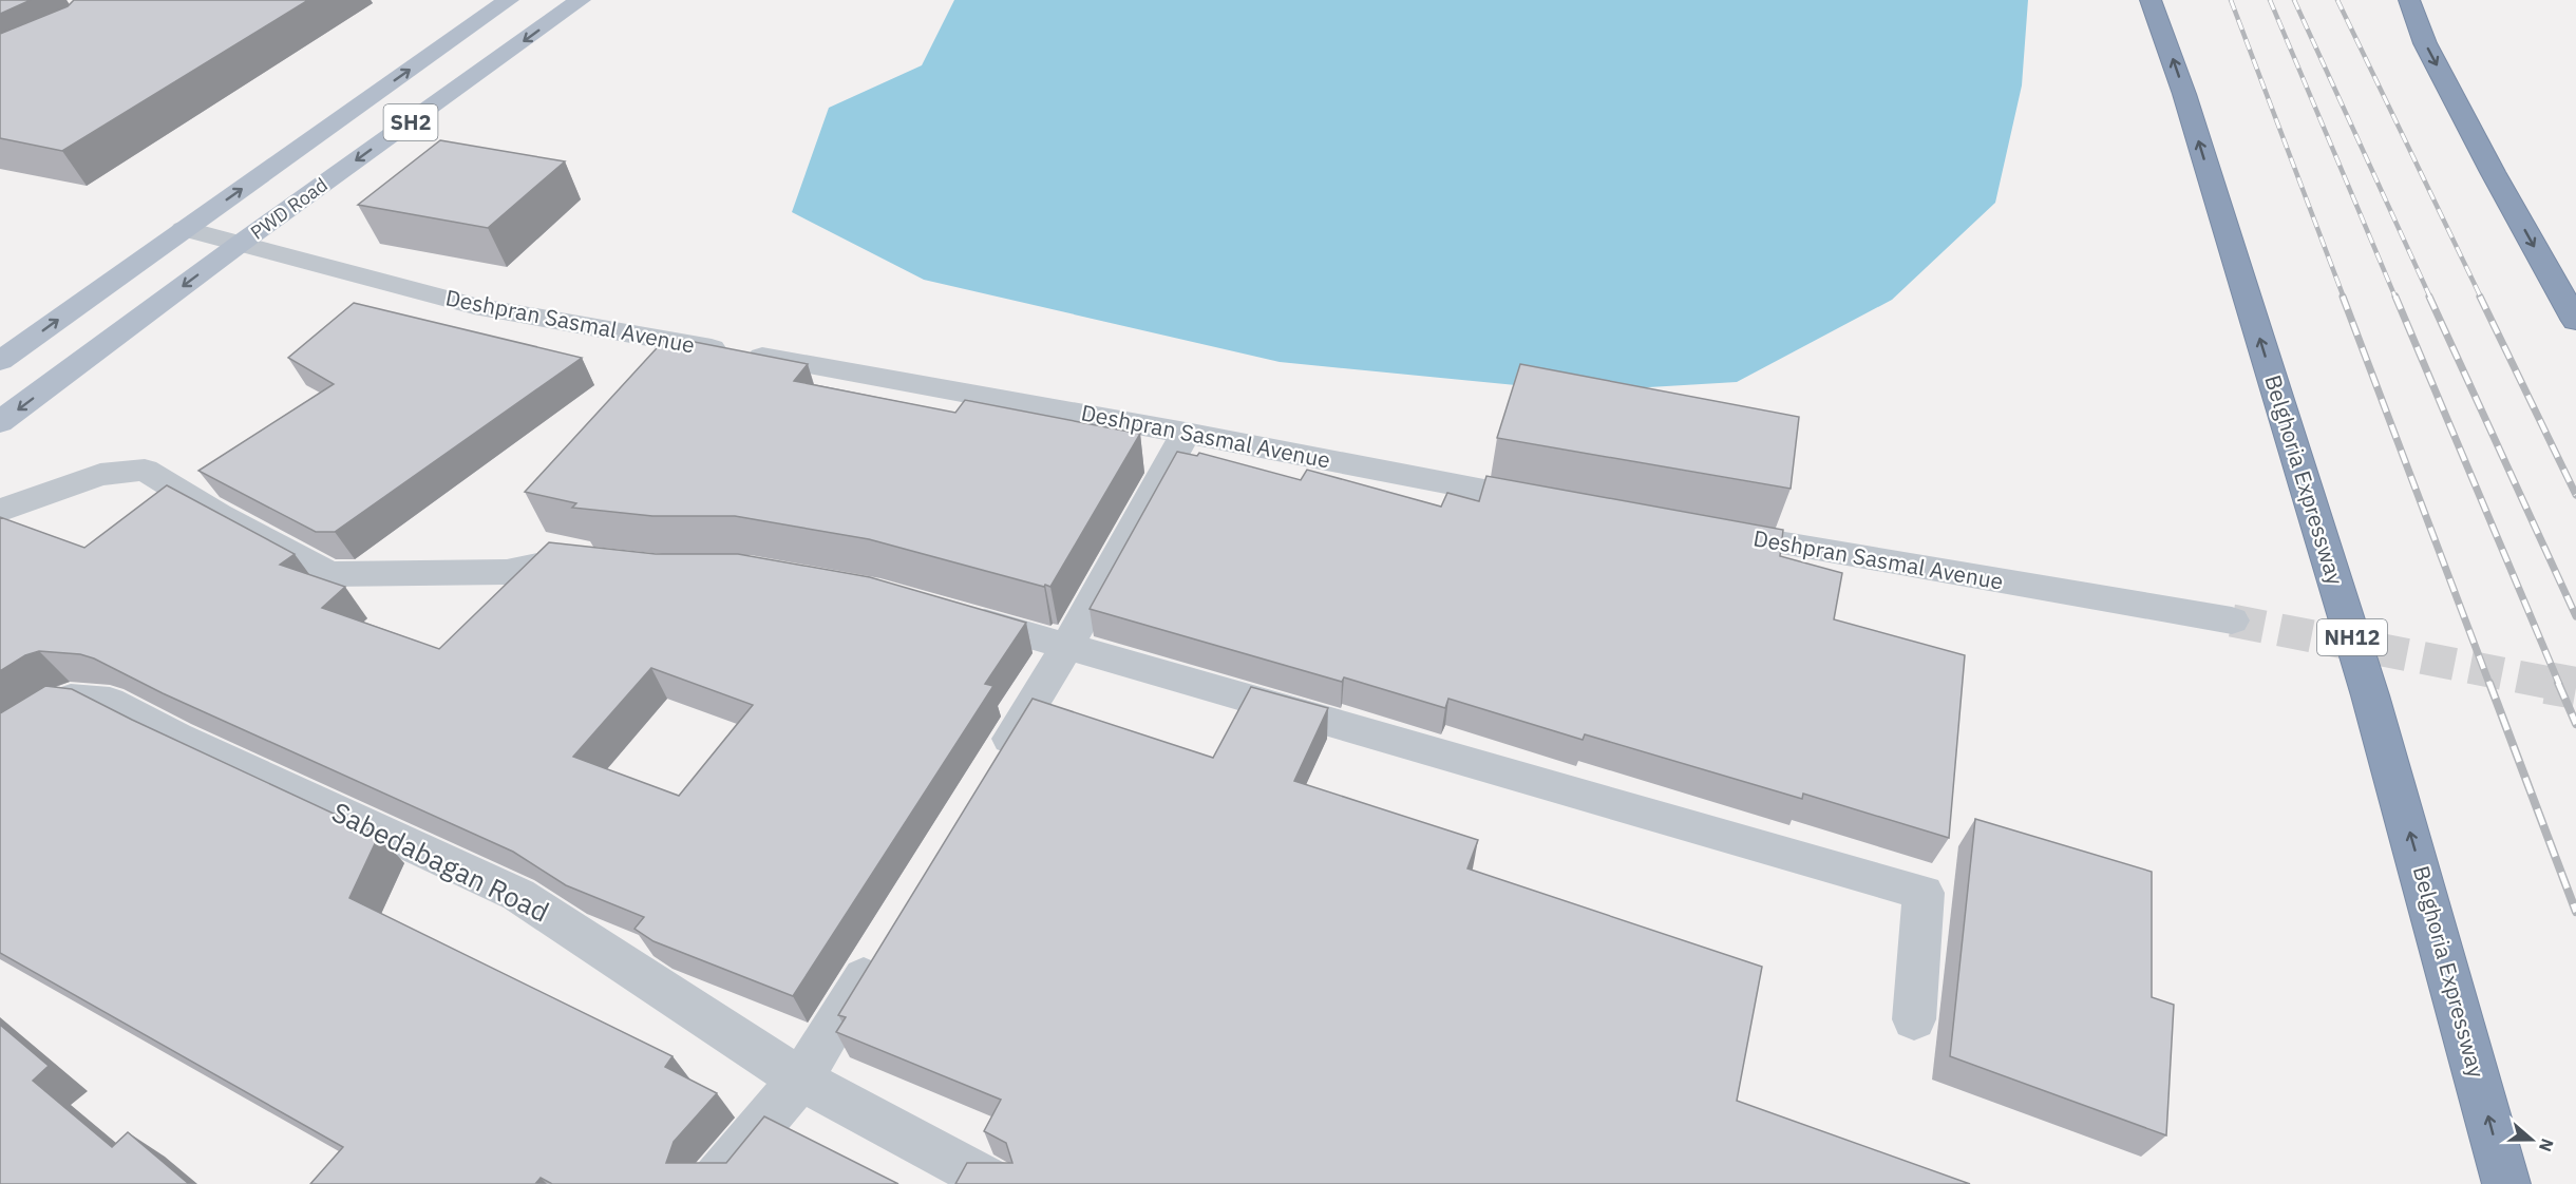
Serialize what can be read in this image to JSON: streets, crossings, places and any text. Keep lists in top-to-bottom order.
{
  "streets": {
    "highway": ["Belghoria Expressway", "NH12"],
    "main road": ["SH2", "PWD Road"],
    "street": ["Deshpran Sasmal Avenue", "Sabedabagan Road"]
  },
  "crossings": [
    ["PWD Road", "Deshpran Sasmal Avenue"]
  ],
  "one_way": ["Belghoria Expressway"],
  "north": "right"
}
